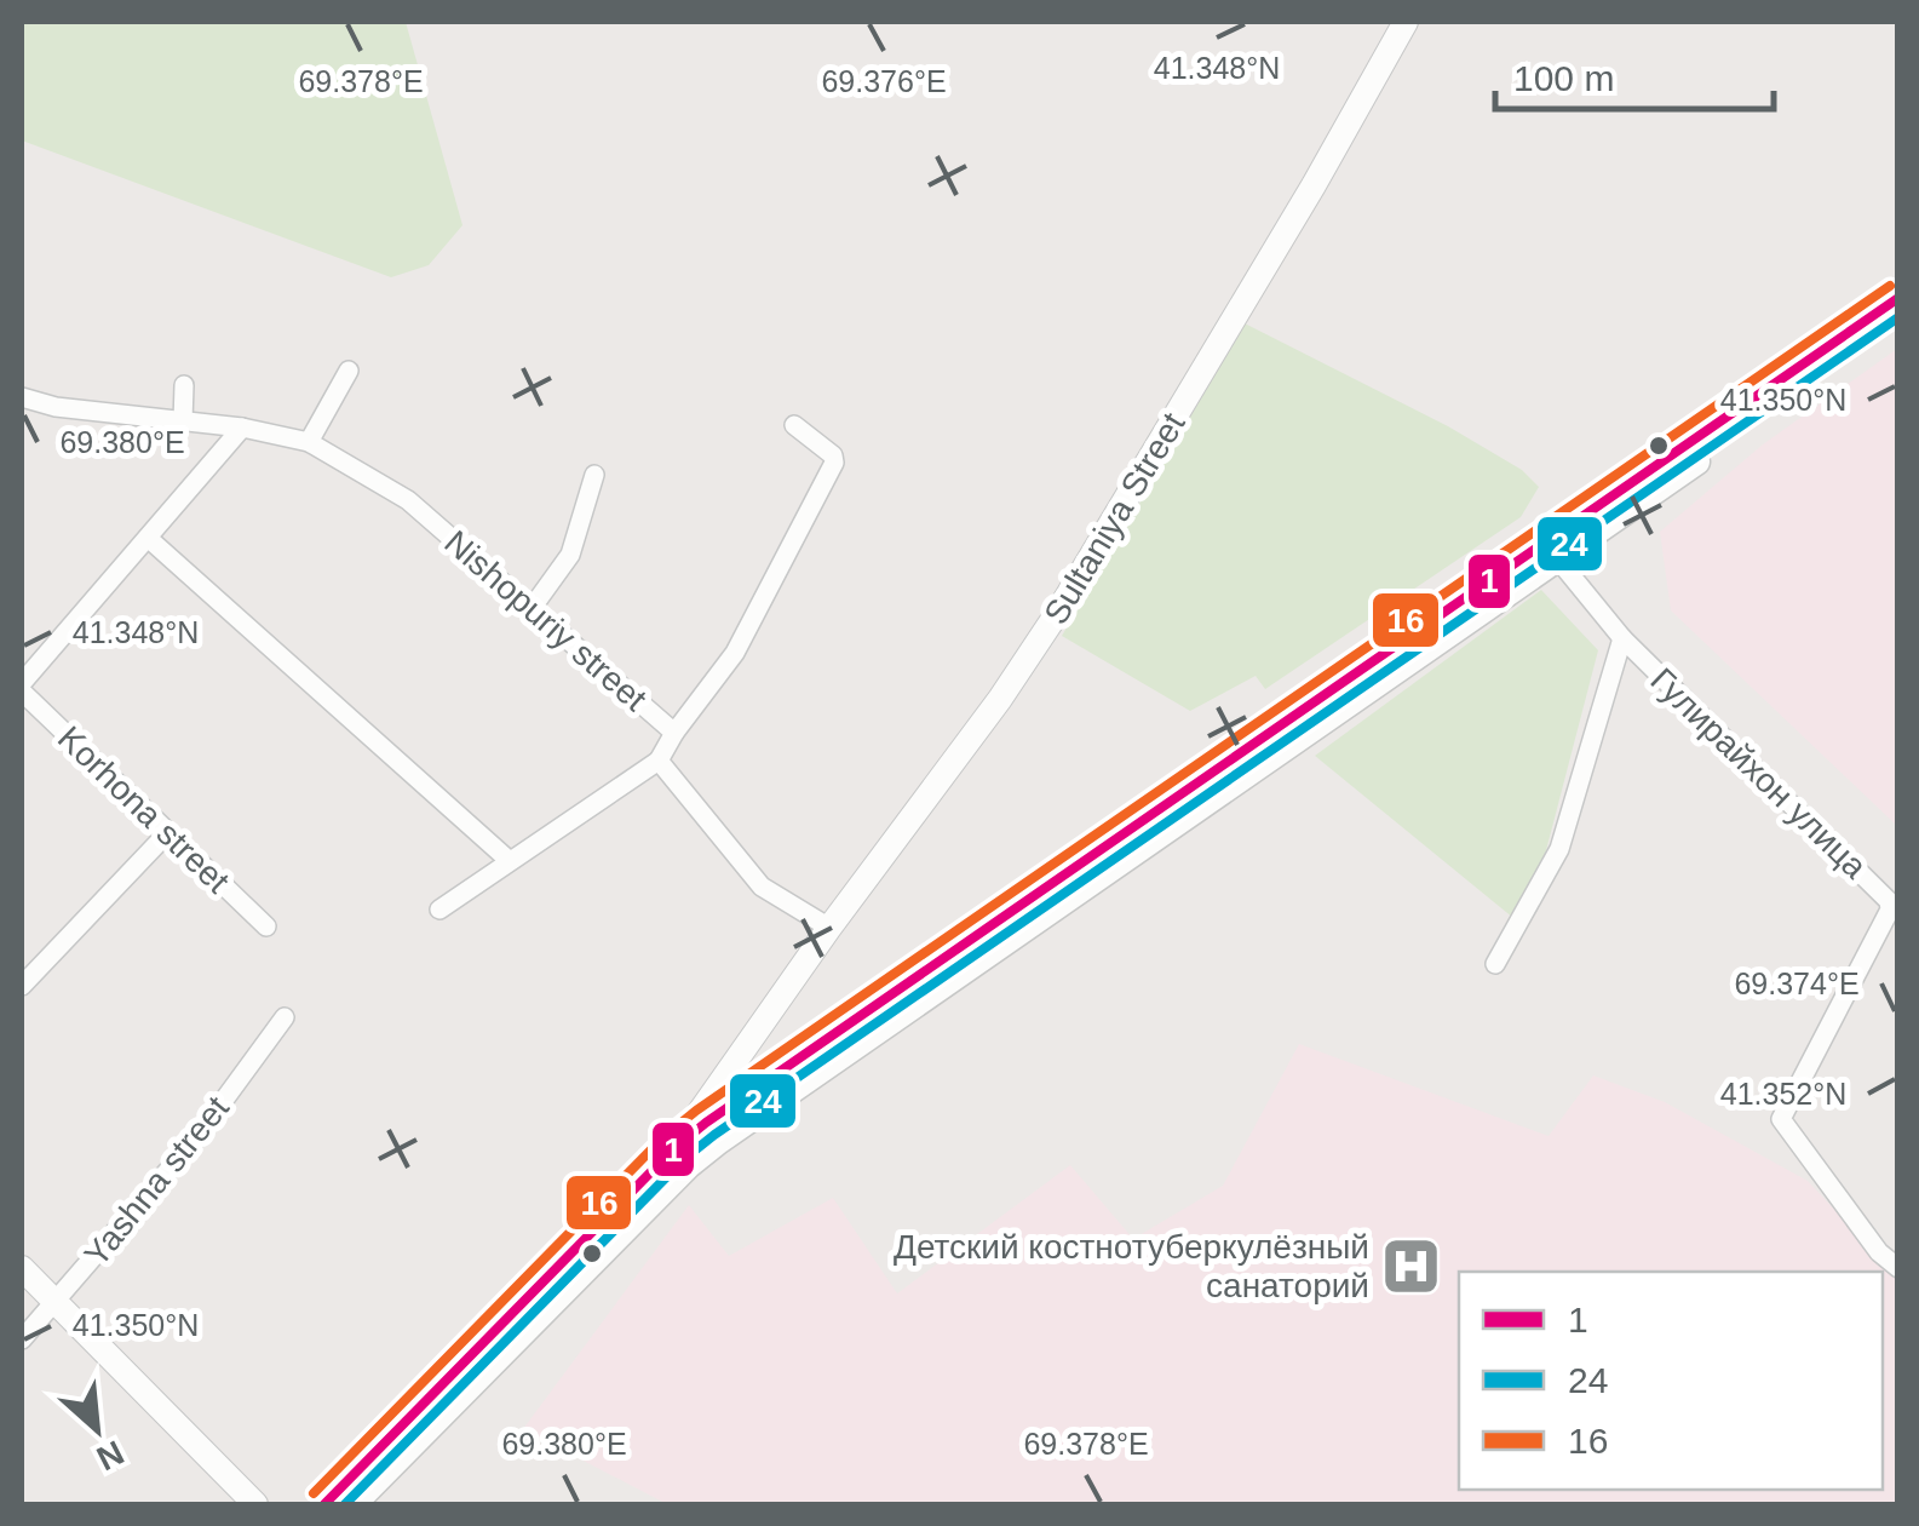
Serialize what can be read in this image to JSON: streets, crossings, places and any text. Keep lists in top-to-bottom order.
{
  "streets": {
    "street": [
      "Sultаniya Street",
      "Nishopuriy street",
      "Гулирайхон улица",
      "Korhona street",
      "Yashna street"
    ]
  },
  "places": {
    "hospital": ["Детский костнотуберкулёзный санаторий"]
  },
  "lines": ["transit line 16", "transit line 1", "transit line 24"],
  "legend": ["1", "24", "16"],
  "scale_bar": "100 m",
  "north": "bottom right",
  "coordinates": [
    "41.348°N",
    "69.378°E",
    "69.376°E",
    "41.350°N",
    "69.380°E",
    "69.374°E",
    "41.352°N"
  ]
}
